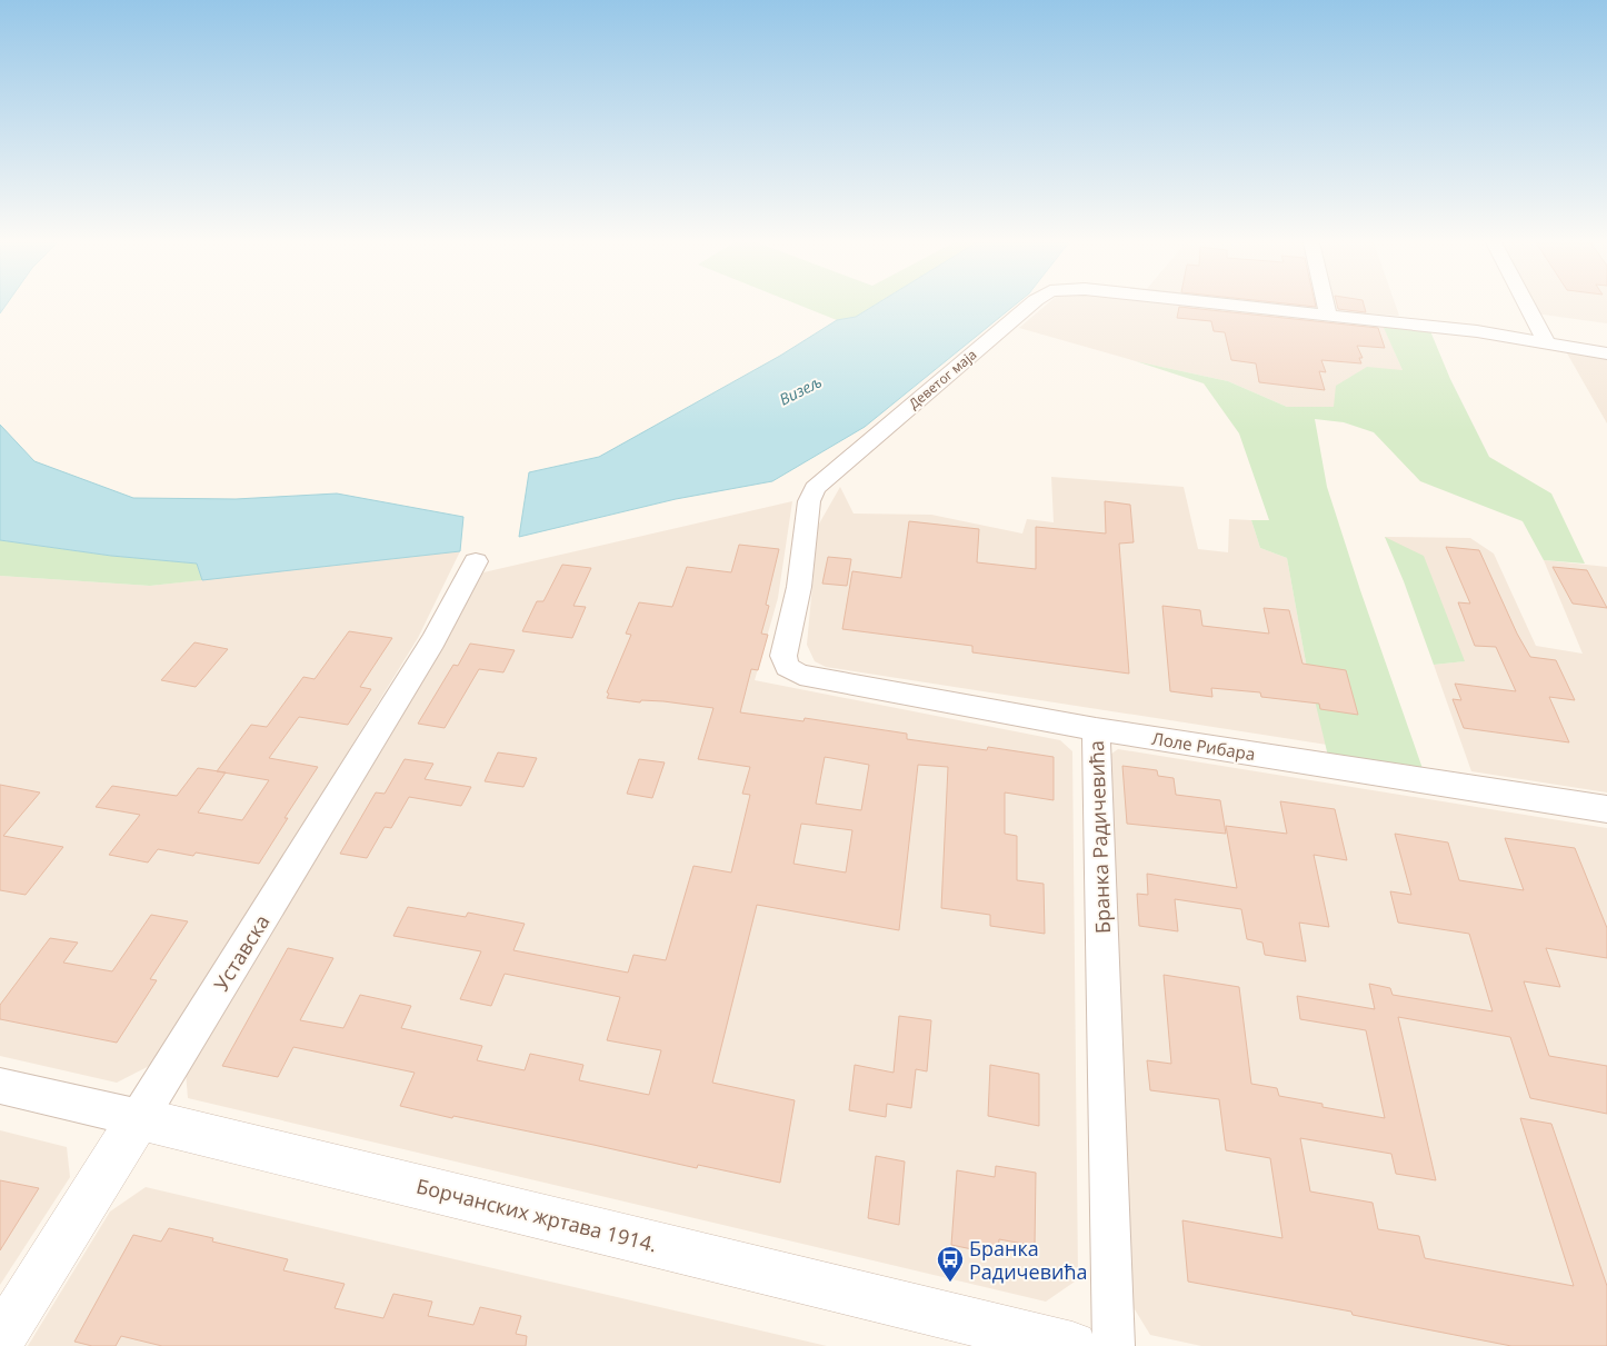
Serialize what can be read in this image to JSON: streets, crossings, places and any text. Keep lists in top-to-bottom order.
{
  "streets": {
    "street": [
      "Деветог маја",
      "Лоле Рибара",
      "Бранка Радичевића",
      "Уставска",
      "Борчанских жртава 1914."
    ]
  },
  "crossings": [
    ["Деветог маја", "Лоле Рибара"],
    ["Лоле Рибара", "Бранка Радичевића"],
    ["Уставска", "Борчанских жртава 1914."]
  ],
  "water": ["Визељ"],
  "places": {
    "bus stop": ["Бранка Радичевића"]
  }
}
